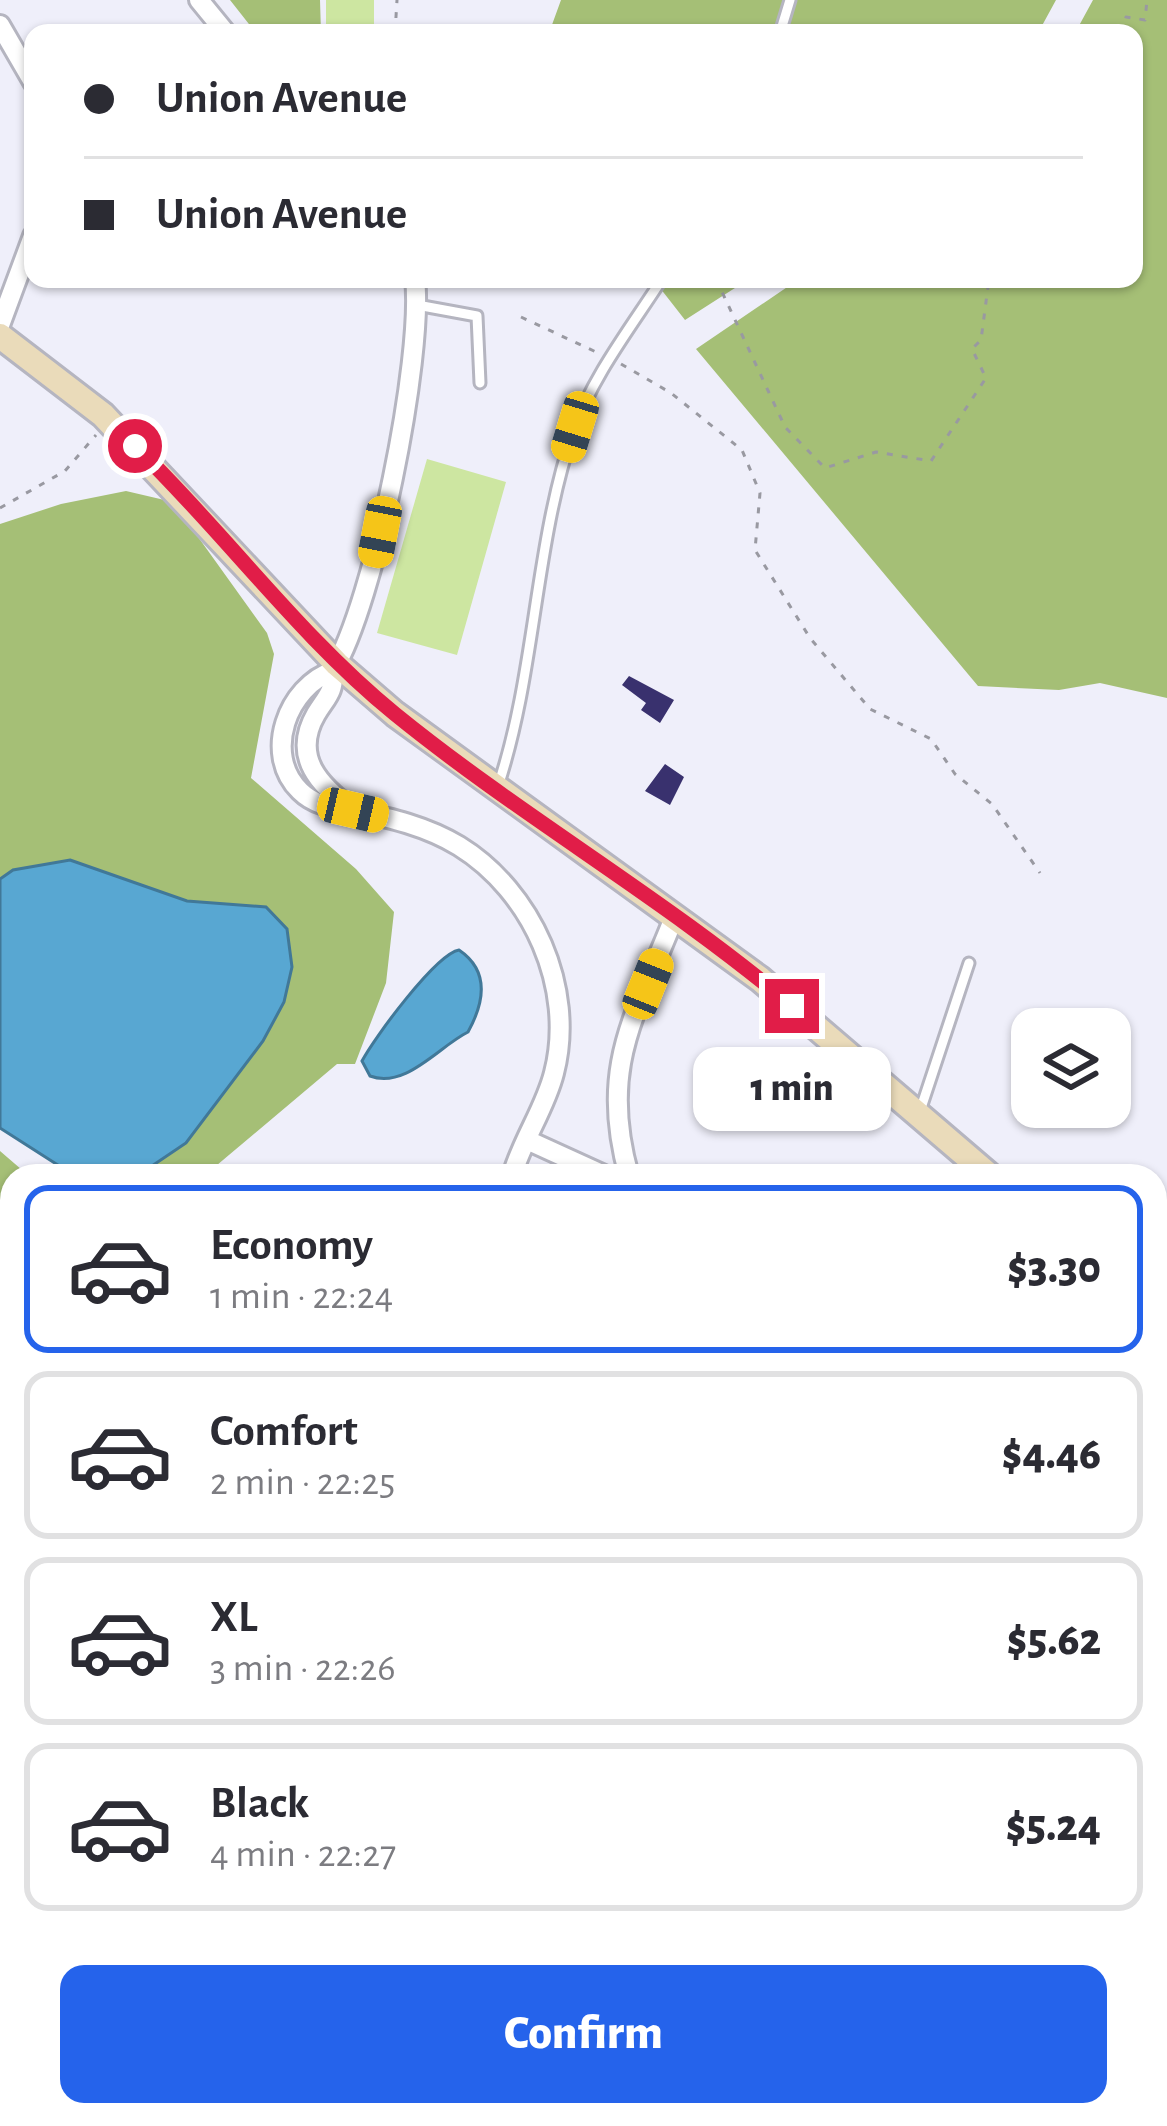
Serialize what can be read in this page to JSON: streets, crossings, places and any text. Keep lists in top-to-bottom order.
{
  "page": {
    "banner": ["Union Avenue", "Union Avenue"],
    "bubble": "1 min",
    "list": [
      {
        "name": "Economy",
        "note": "1 min · 22:24",
        "value": "$3.30"
      },
      {
        "name": "Comfort",
        "note": "2 min · 22:25",
        "value": "$4.46"
      },
      {
        "name": "XL",
        "note": "3 min · 22:26",
        "value": "$5.62"
      },
      {
        "name": "Black",
        "note": "4 min · 22:27",
        "value": "$5.24"
      }
    ],
    "buttons": "Confirm"
  }
}
